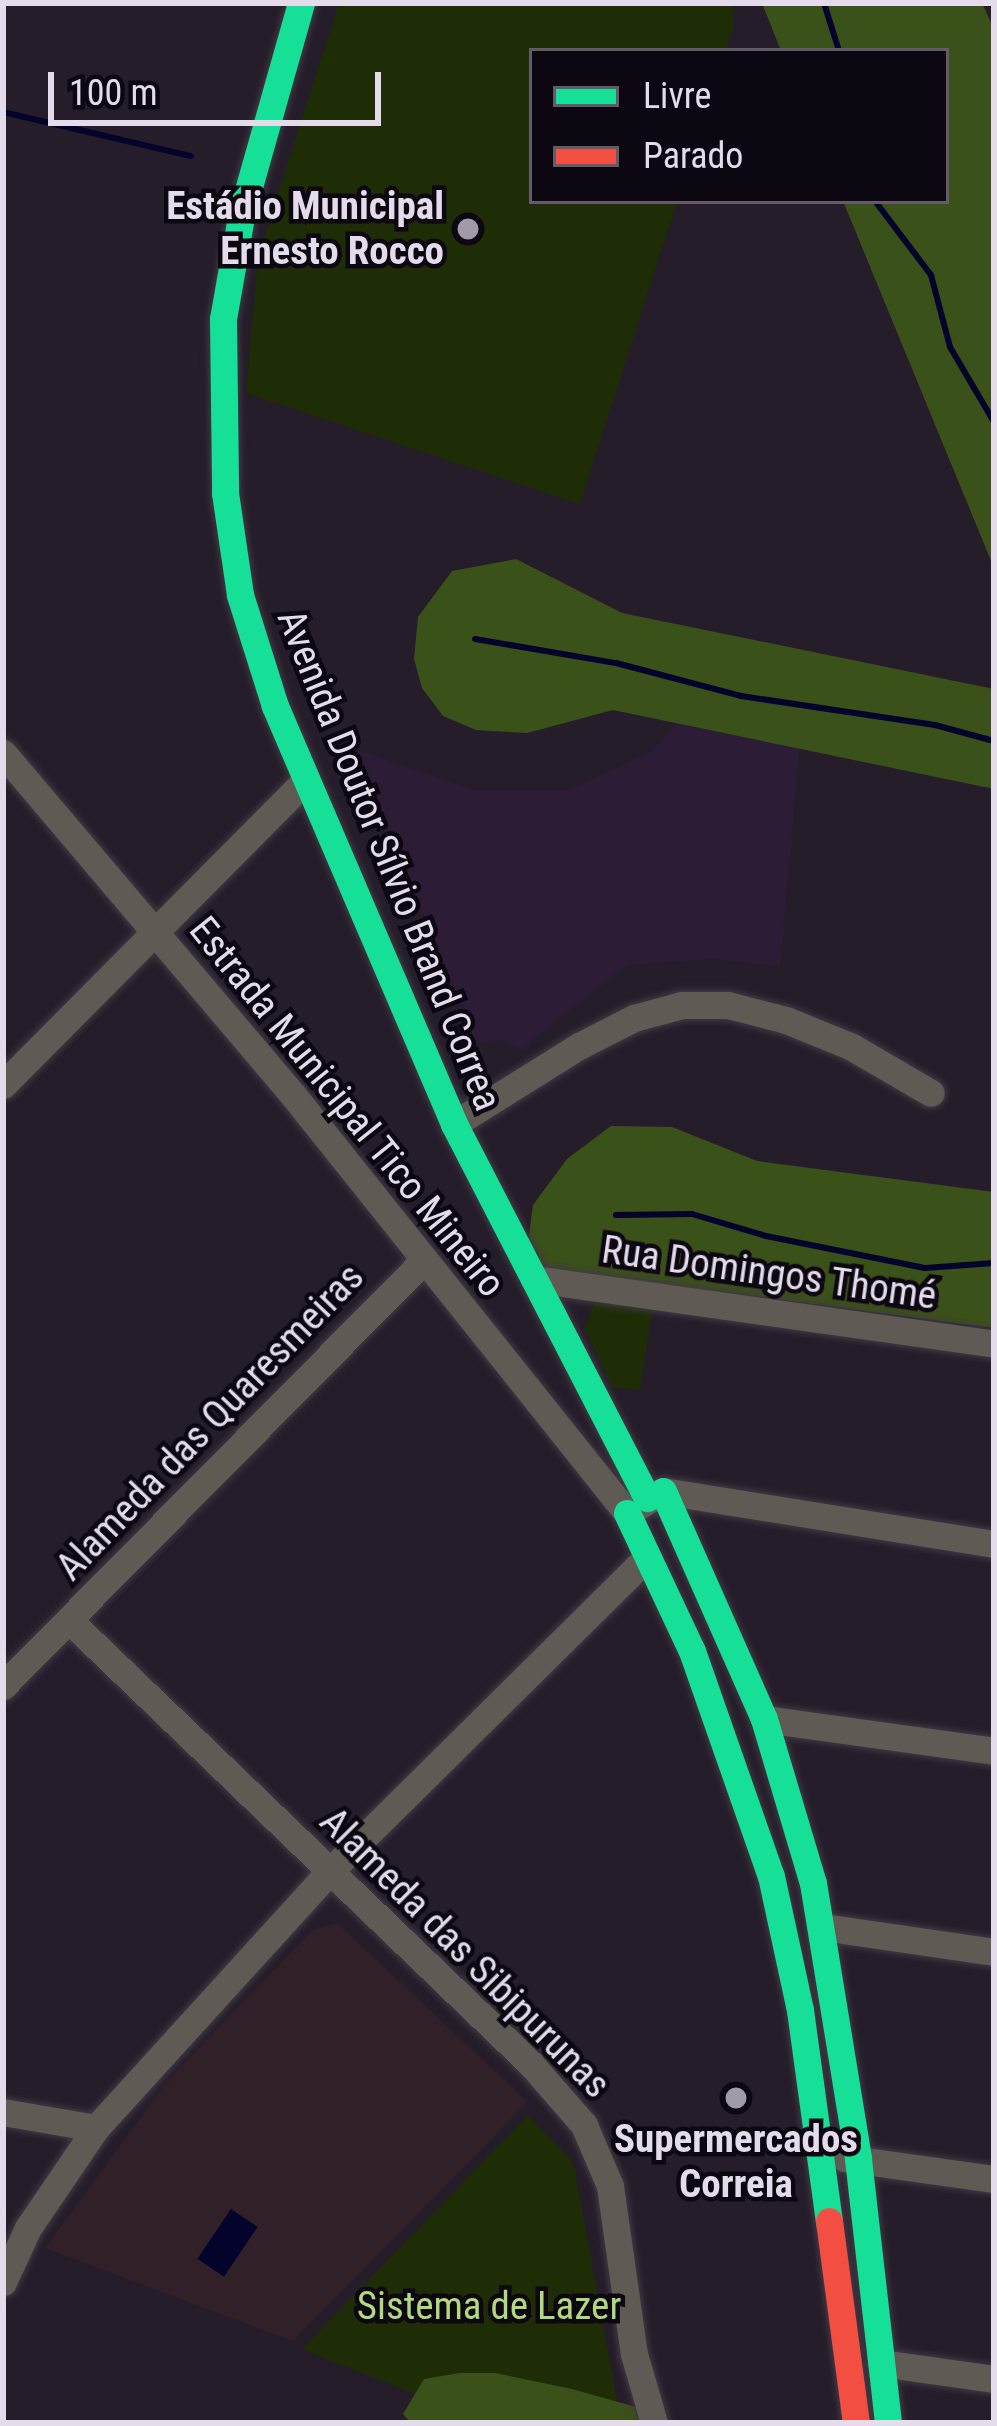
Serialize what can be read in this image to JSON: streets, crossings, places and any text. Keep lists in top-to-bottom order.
{
  "streets": {
    "main road": ["Avenida Doutor Sílvio Brand Correa"],
    "street": [
      "Estrada Municipal Tico Mineiro",
      "Rua Domingos Thomé",
      "Alameda das Quaresmeiras",
      "Alameda das Sibipurunas"
    ]
  },
  "crossings": [
    ["Avenida Doutor Sílvio Brand Correa", "Estrada Municipal Tico Mineiro"],
    ["Avenida Doutor Sílvio Brand Correa", "Rua Domingos Thomé"],
    ["Estrada Municipal Tico Mineiro", "Alameda das Quaresmeiras"],
    ["Alameda das Quaresmeiras", "Alameda das Sibipurunas"]
  ],
  "parks": ["Sistema de Lazer"],
  "places": ["Estádio Municipal Ernesto Rocco", "Supermercados Correia"],
  "legend": ["Livre", "Parado"],
  "scale_bar": "100 m"
}
